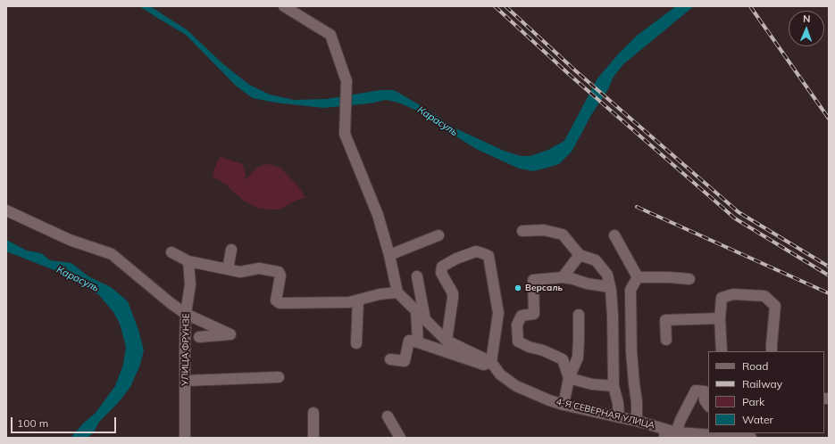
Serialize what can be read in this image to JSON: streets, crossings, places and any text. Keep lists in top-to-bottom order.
{
  "streets": {
    "street": ["УЛИЦА ФРУНЗЕ", "4-Я СЕВЕРНАЯ УЛИЦА"]
  },
  "water": ["Карасуль"],
  "places": ["Версаль"],
  "legend": [
    "Road",
    "Railway",
    "Park",
    "Water"
  ],
  "scale_bar": "100 m",
  "north": "top"
}
